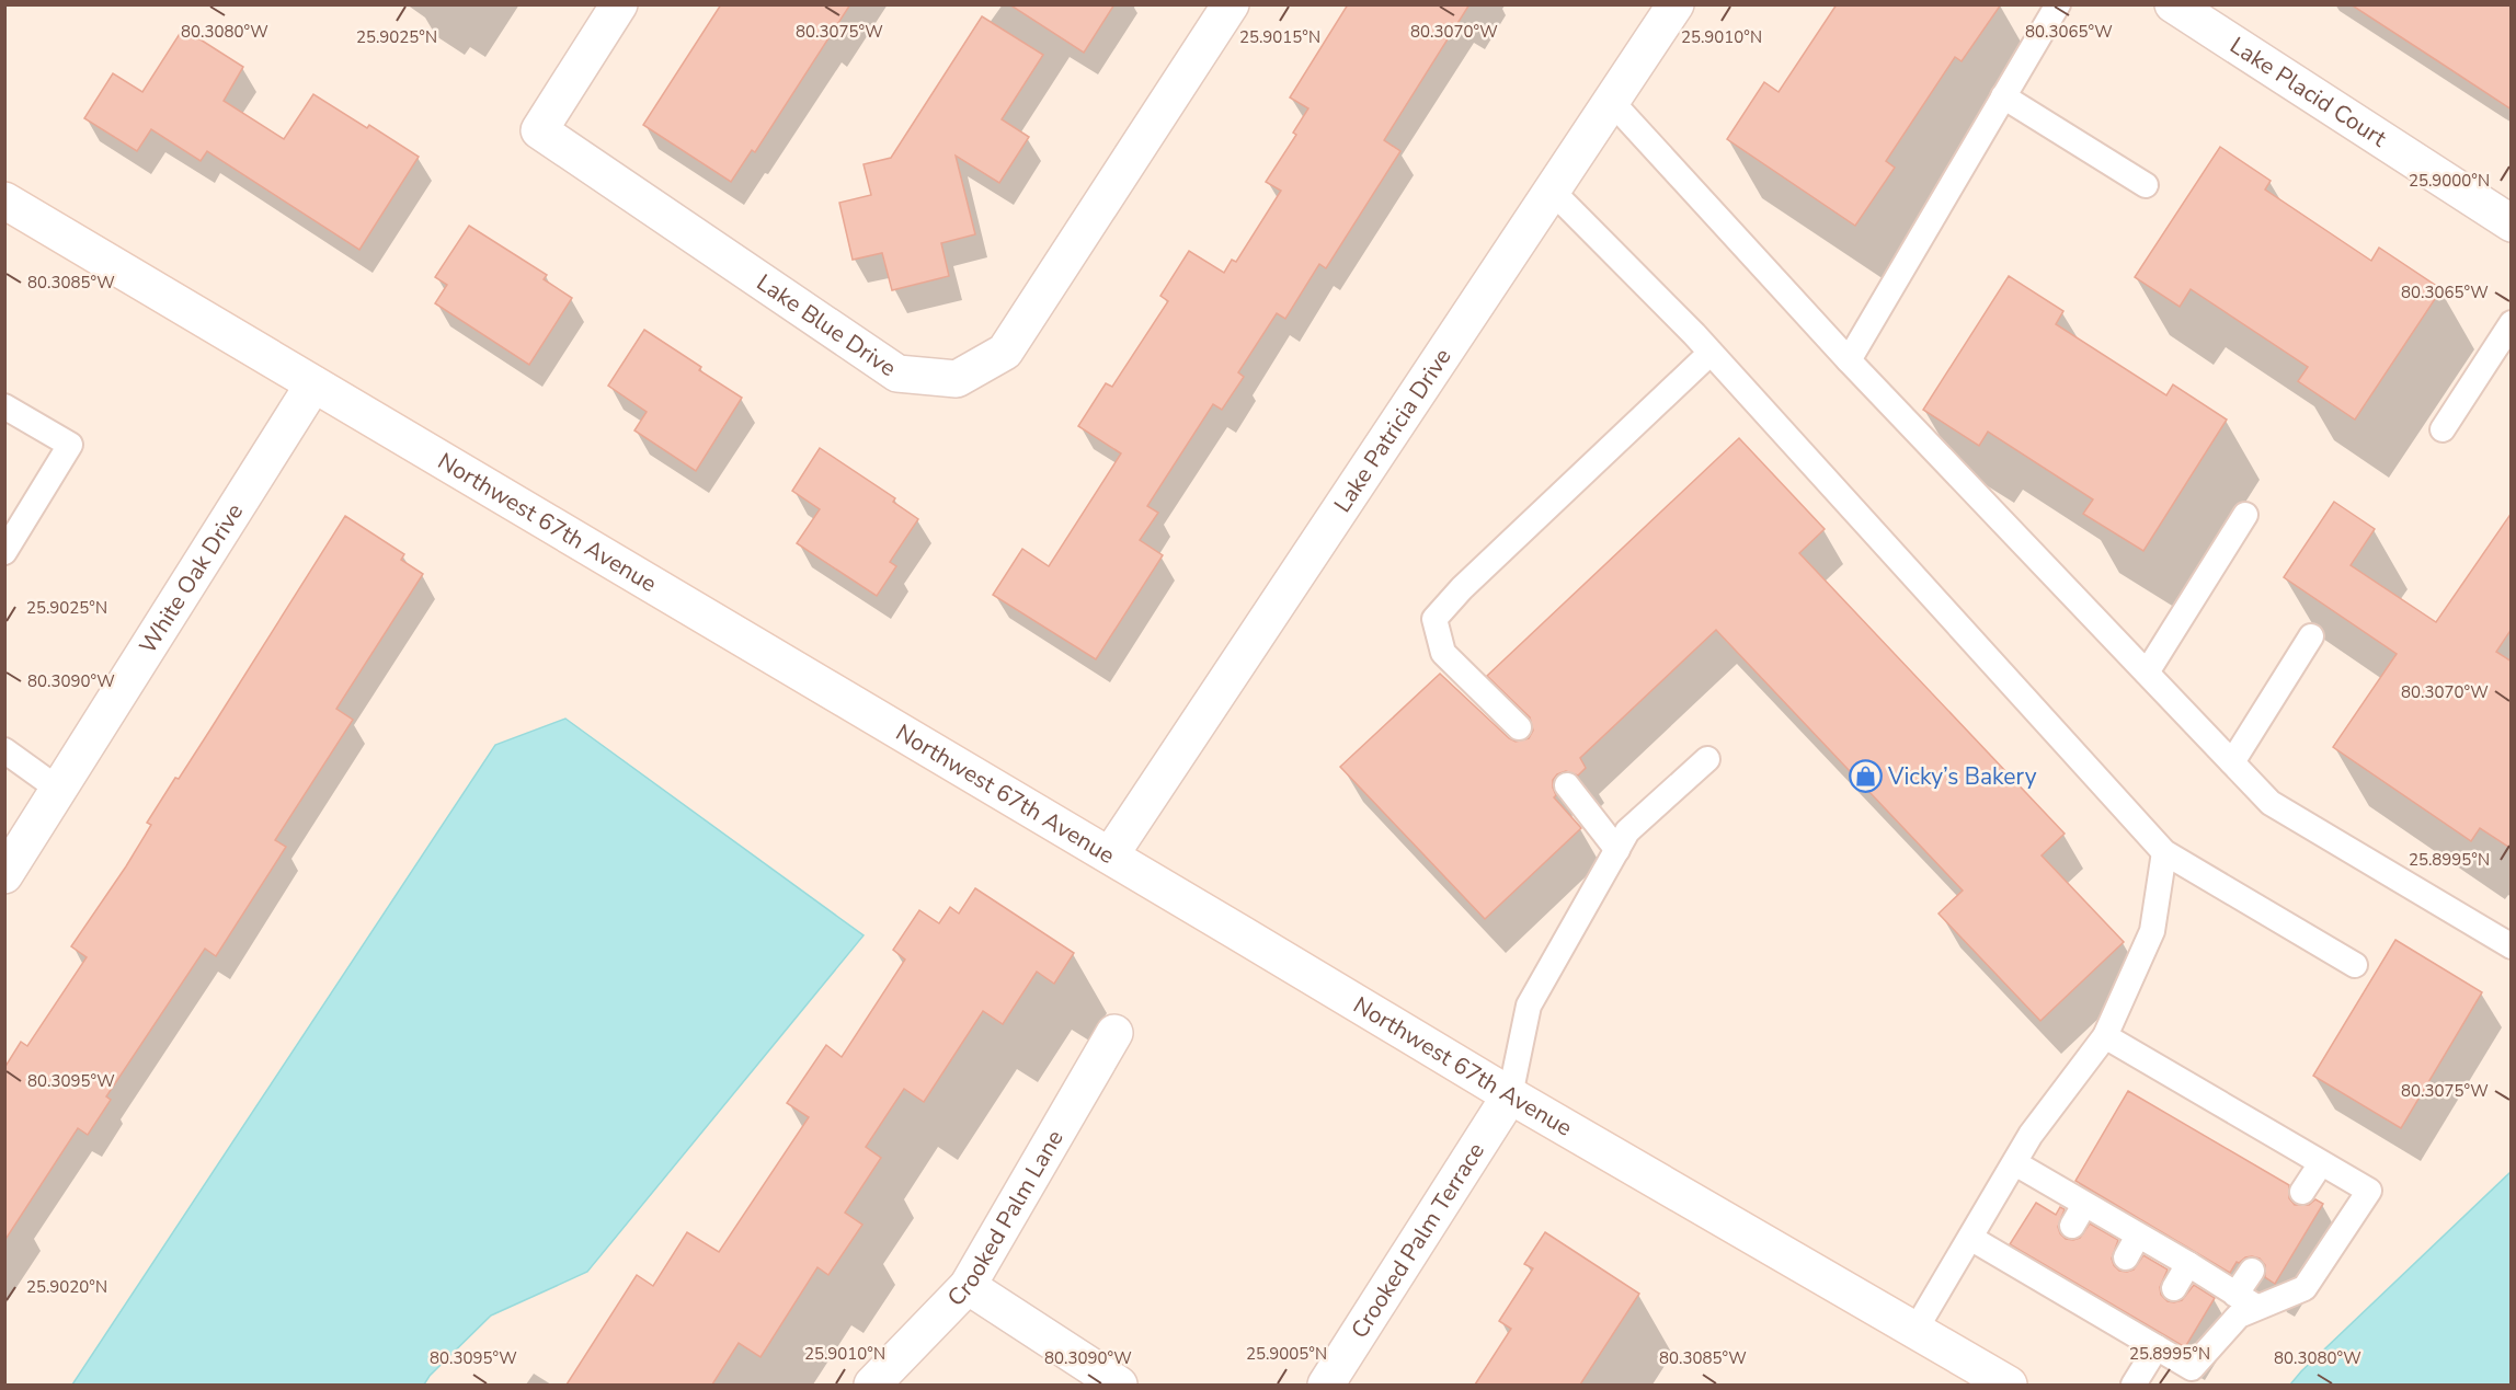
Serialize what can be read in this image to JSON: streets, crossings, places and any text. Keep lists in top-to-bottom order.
{
  "streets": {
    "street": [
      "Lake Placid Court",
      "Lake Blue Drive",
      "Lake Patricia Drive",
      "Northwest 67th Avenue",
      "White Oak Drive",
      "Crooked Palm Lane",
      "Crooked Palm Terrace"
    ]
  },
  "crossings": [
    ["Lake Patricia Drive", "Northwest 67th Avenue"],
    ["Northwest 67th Avenue", "White Oak Drive"],
    ["Northwest 67th Avenue", "Crooked Palm Terrace"]
  ],
  "places": {
    "shop": ["Vicky’s Bakery"]
  },
  "coordinates": [
    "80.3080°W",
    "80.3075°W",
    "80.3070°W",
    "80.3065°W",
    "25.9025°N",
    "25.9015°N",
    "25.9010°N",
    "25.9000°N",
    "80.3085°W",
    "80.3090°W",
    "25.8995°N",
    "80.3095°W",
    "25.9020°N",
    "25.9005°N"
  ]
}
